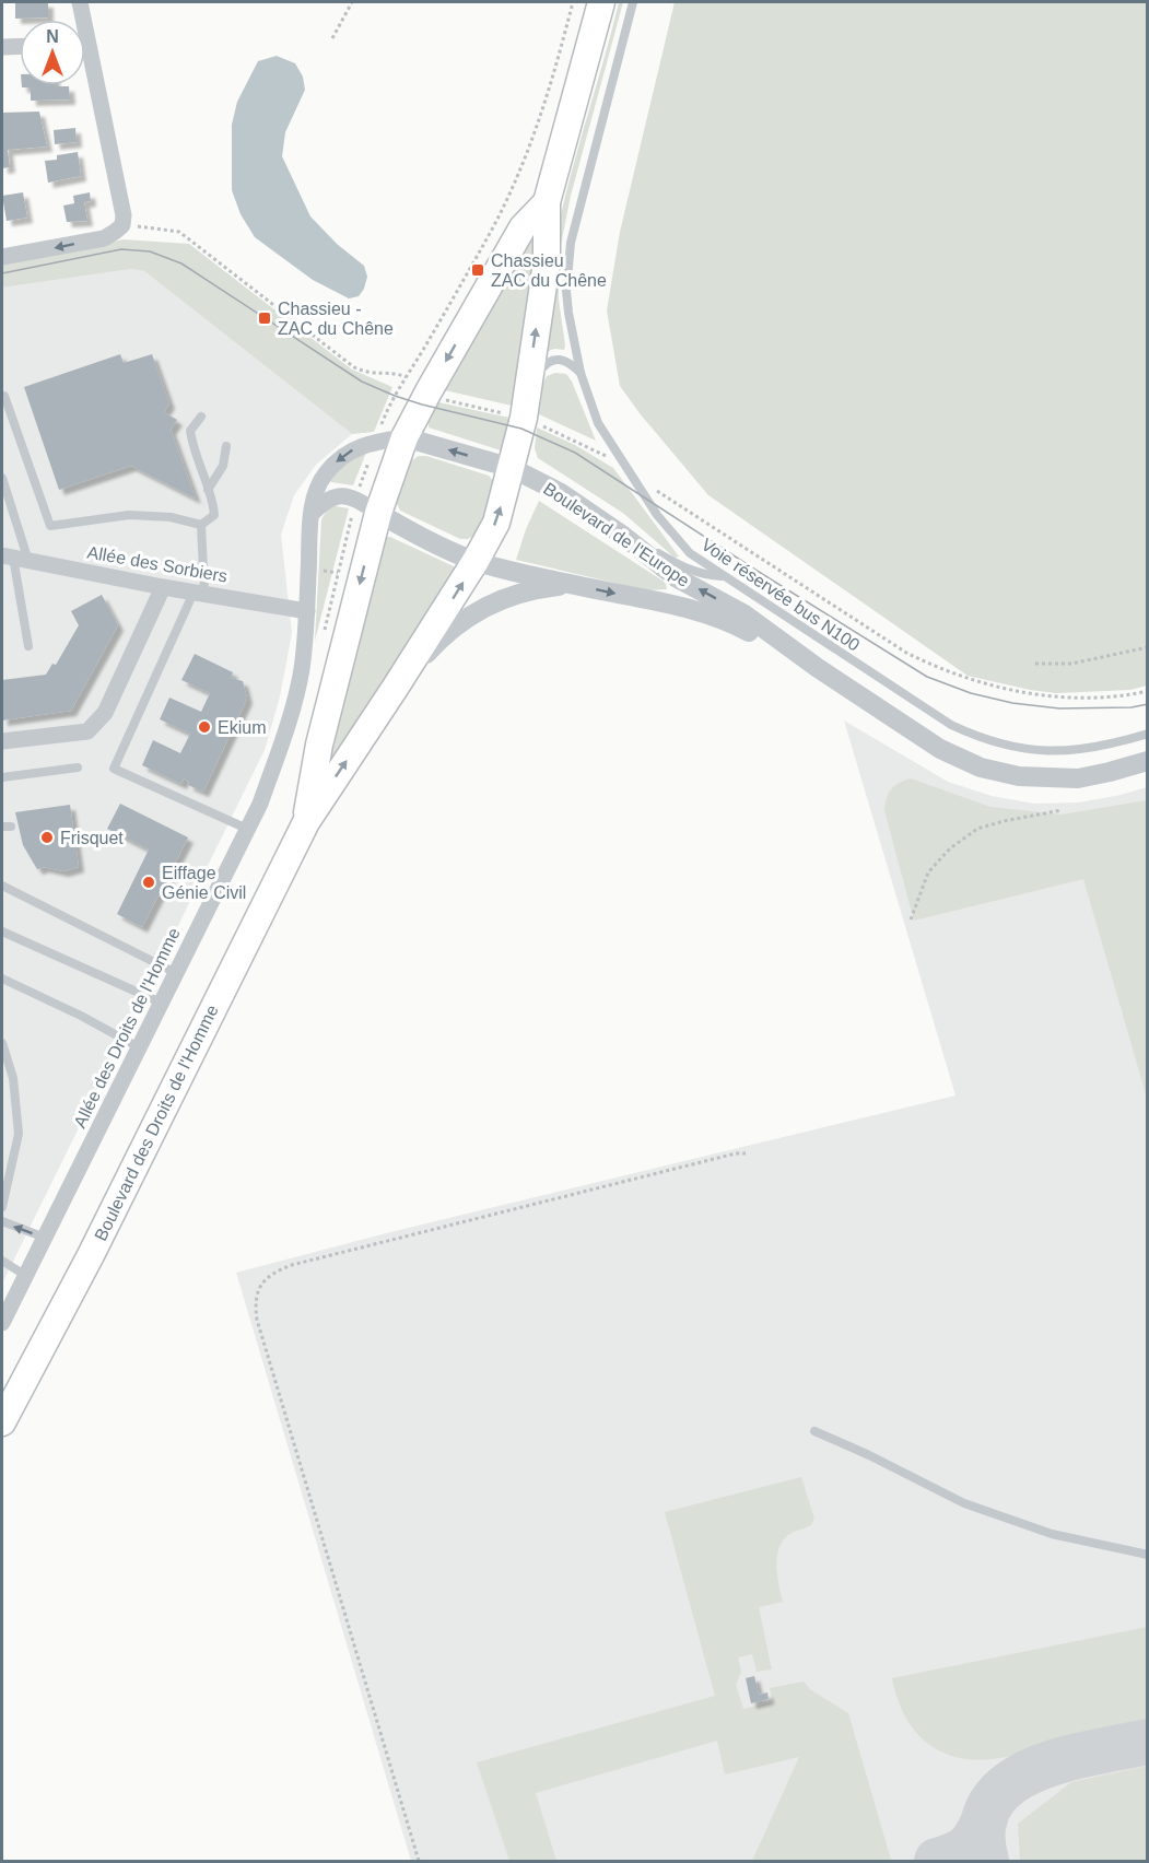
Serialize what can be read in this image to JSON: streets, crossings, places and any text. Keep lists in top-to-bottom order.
{
  "streets": {
    "main road": ["Boulevard des Droits de l'Homme"],
    "street": ["Boulevard de l'Europe", "Allée des Sorbiers", "Allée des Droits de l'Homme"],
    "lane": ["Voie réservée bus N100"]
  },
  "crossings": [
    ["Boulevard de l'Europe", "Allée des Droits de l'Homme"],
    ["Boulevard de l'Europe", "Boulevard des Droits de l'Homme"],
    ["Allée des Sorbiers", "Allée des Droits de l'Homme"],
    ["Allée des Droits de l'Homme", "Boulevard des Droits de l'Homme"]
  ],
  "places": {
    "transit": ["Chassieu ZAC du Chêne", "Chassieu - ZAC du Chêne"],
    "other": ["Ekium", "Frisquet", "Eiffage Génie Civil"]
  },
  "north": "top"
}
